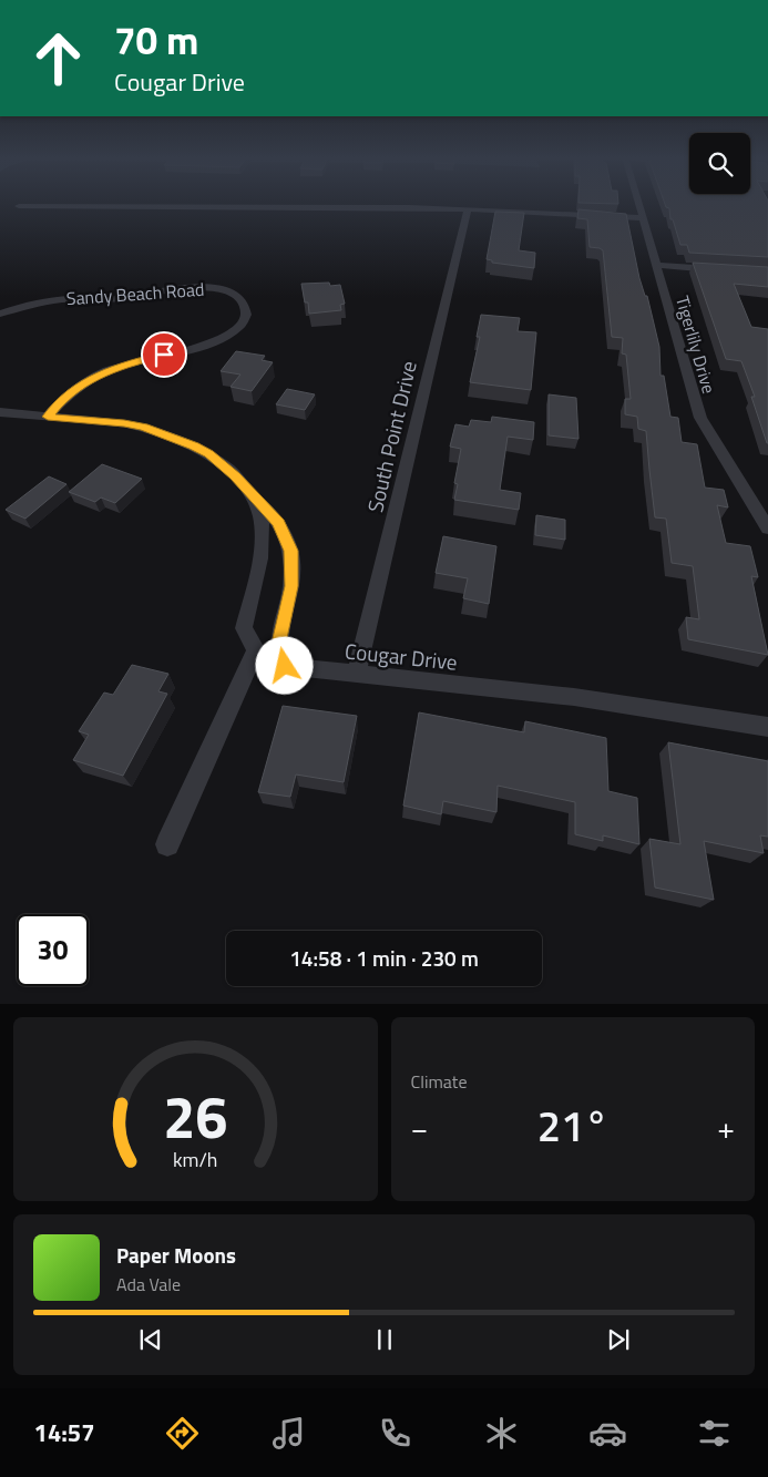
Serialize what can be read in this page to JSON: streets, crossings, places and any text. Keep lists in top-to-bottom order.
{
  "streets": {
    "street": [
      "Sandy Beach Road",
      "Tigerlily Drive",
      "South Point Drive",
      "Cougar Drive"
    ]
  },
  "crossings": [
    ["South Point Drive", "Cougar Drive"]
  ],
  "page": {
    "turn": ["70 m", "Cougar Drive"],
    "limit": "30",
    "trip": "14:58 · 1 min · 230 m",
    "tile": "Climate",
    "heat": ["−", "21°", "+"],
    "song": ["Paper Moons", "Ada Vale"],
    "tabs": "14:57",
    "gauge": ["26", "km/h"]
  }
}
